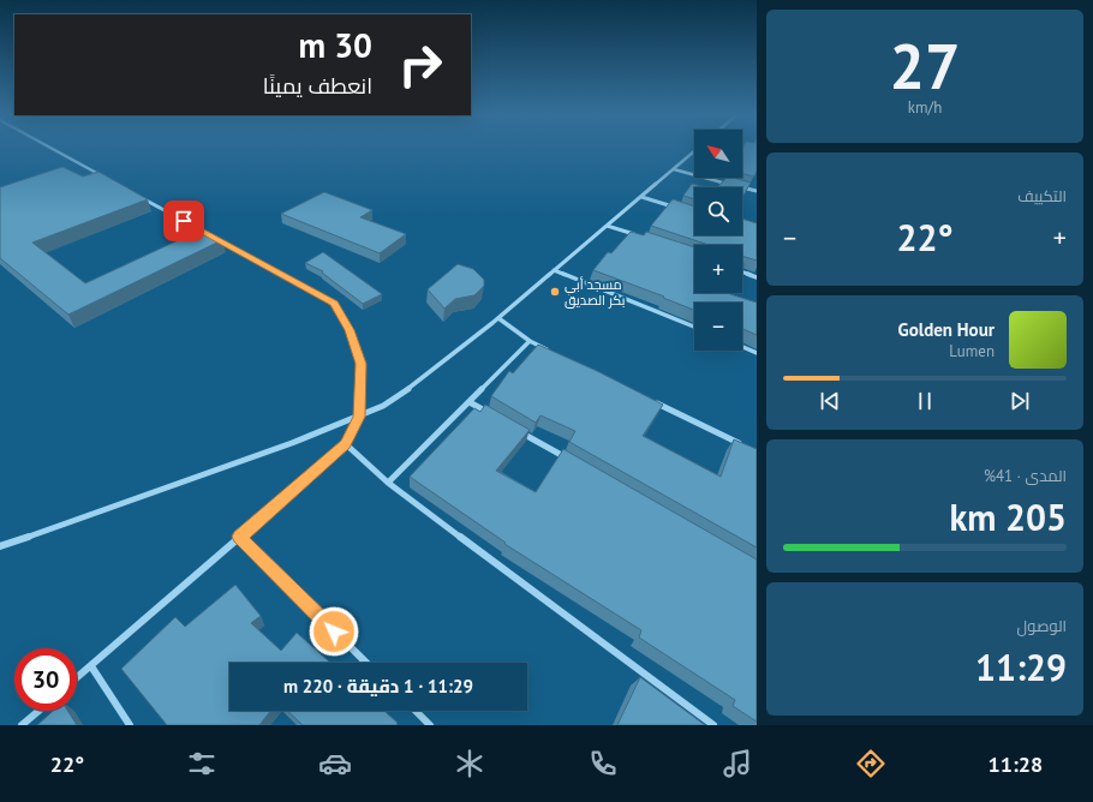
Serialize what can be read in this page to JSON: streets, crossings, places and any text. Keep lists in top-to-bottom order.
{
  "places": ["مسجد أبي بكر الصديق"],
  "north": "top left",
  "page": {
    "tile": [
      ["27", "km/h"],
      "التكييف",
      ["المدى · 41%", "205 km"],
      ["الوصول", "11:29"]
    ],
    "turn": ["30 m", "انعطف يمينًا"],
    "map_buttons": ["+", "−"],
    "heat": ["−", "22°", "+"],
    "song": ["Golden Hour", "Lumen"],
    "limit": "30",
    "trip": "11:29 · 1 دقيقة · 220 m",
    "tabs": ["11:28", "22°"]
  }
}
